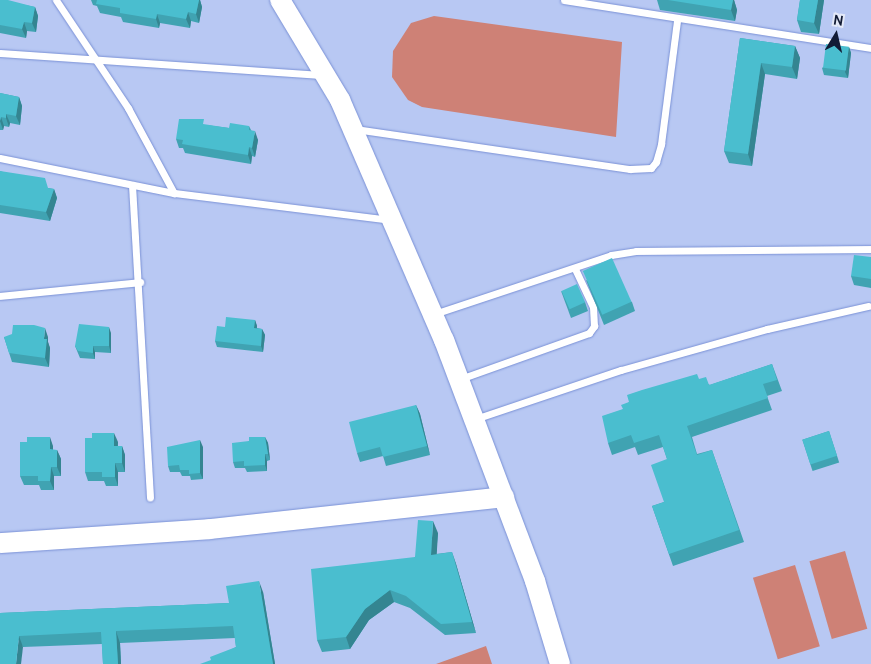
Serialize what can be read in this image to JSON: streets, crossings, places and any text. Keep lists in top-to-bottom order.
{
  "north": "top"
}
